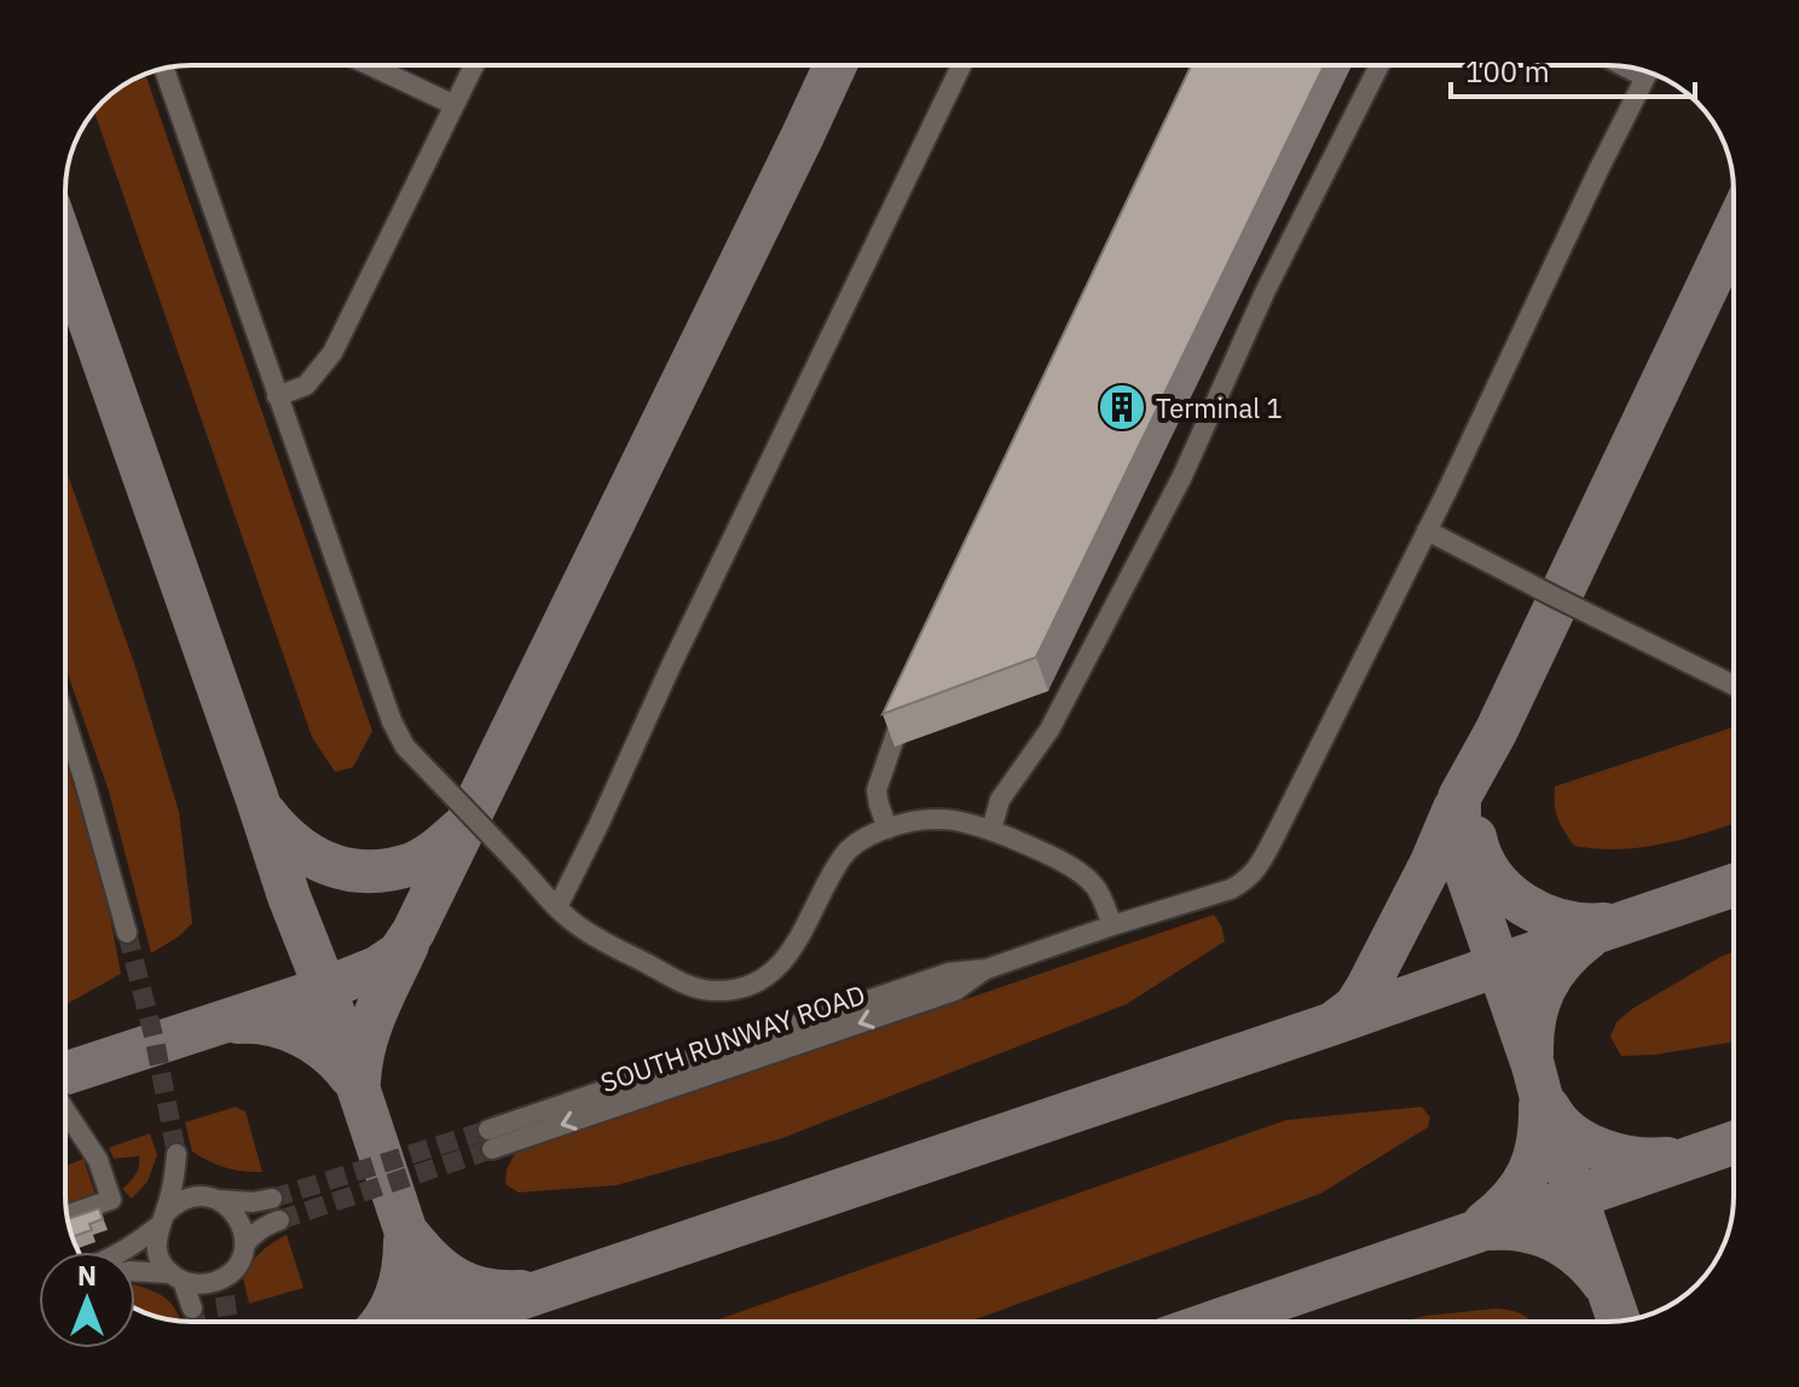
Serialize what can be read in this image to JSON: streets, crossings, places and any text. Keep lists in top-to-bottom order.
{
  "streets": {
    "lane": ["SOUTH RUNWAY ROAD"]
  },
  "places": {
    "building": ["Terminal 1"]
  },
  "scale_bar": "100 m",
  "north": "top"
}
